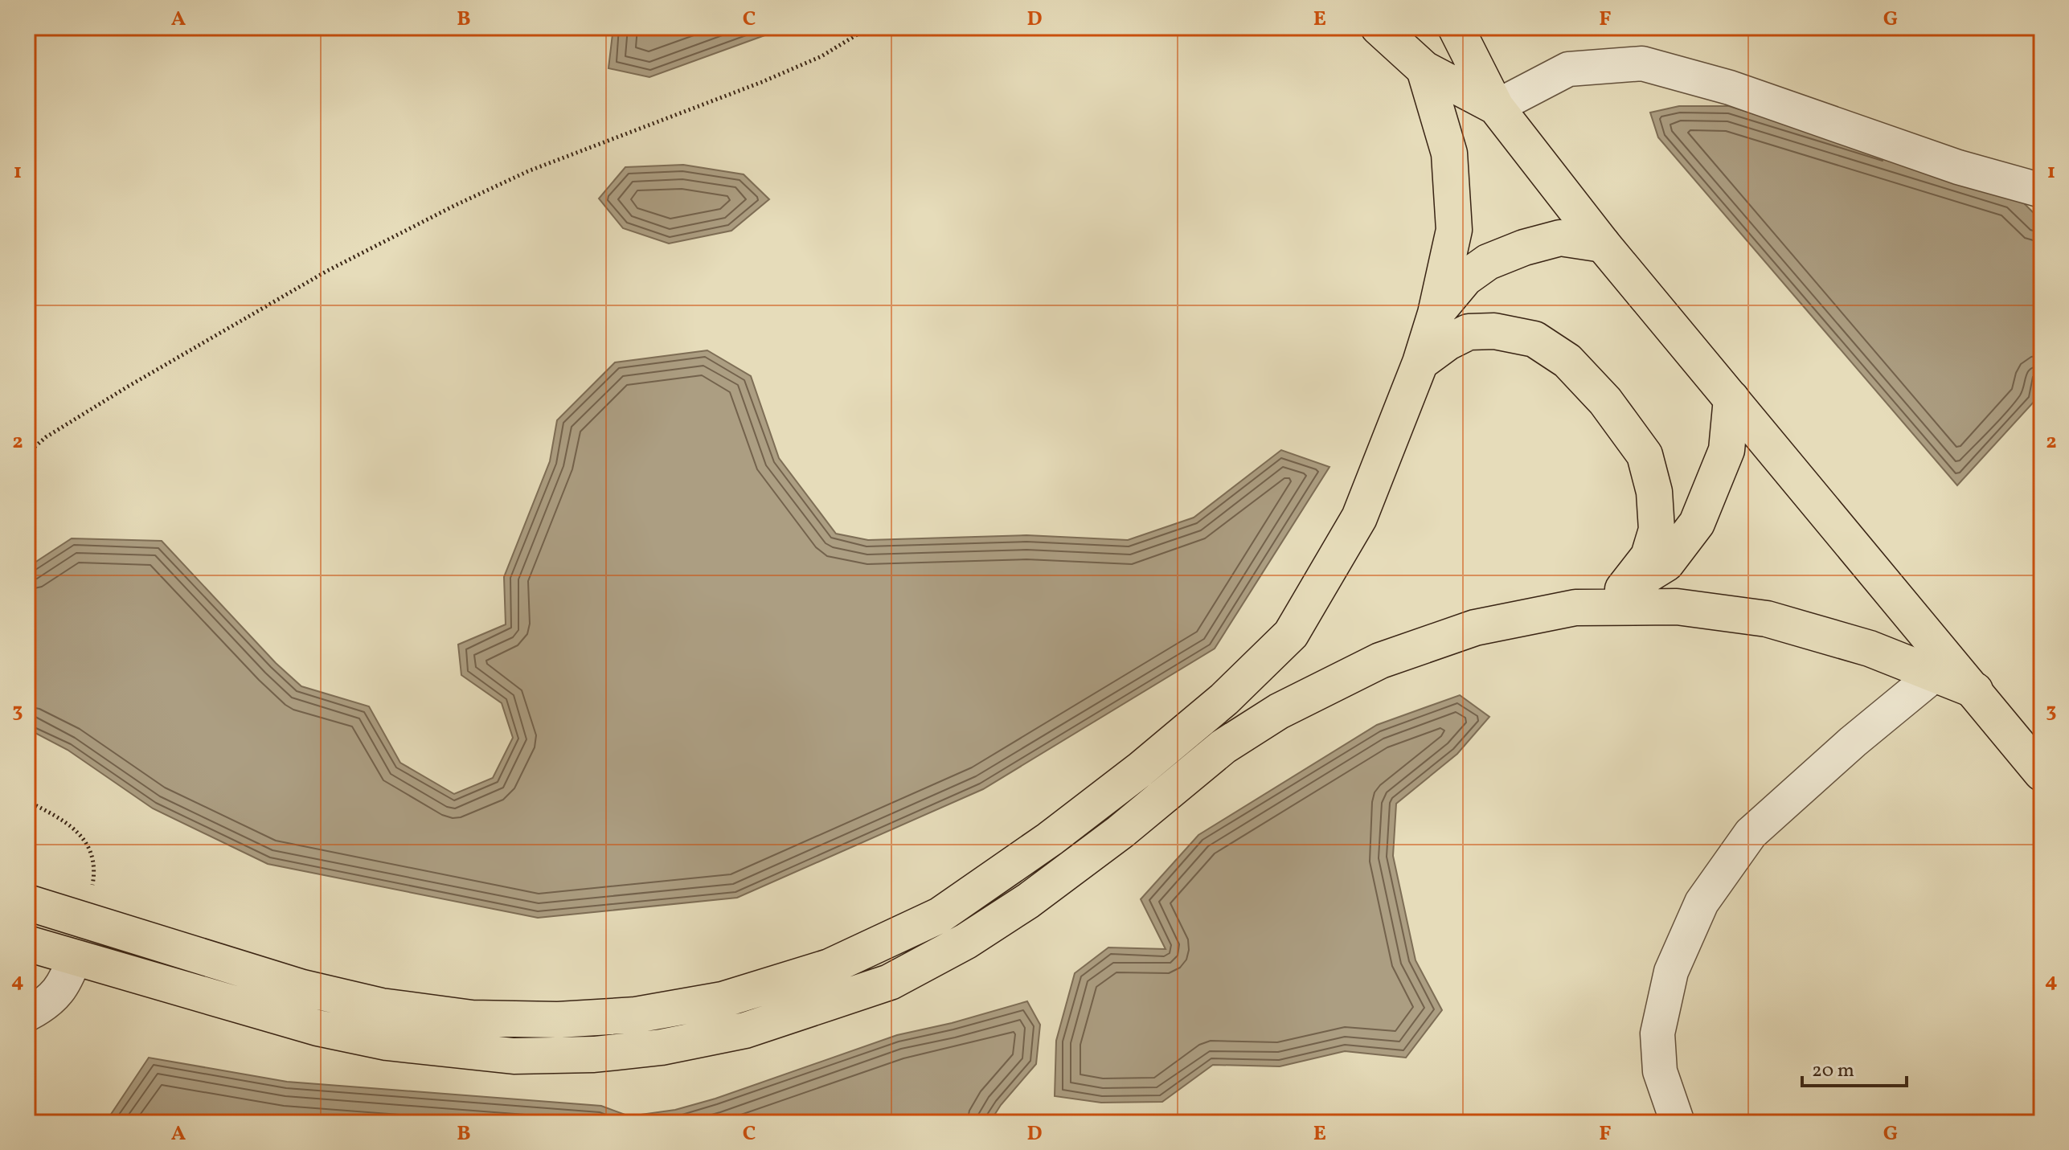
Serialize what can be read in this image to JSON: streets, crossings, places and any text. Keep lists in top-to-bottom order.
{
  "scale_bar": "20 m",
  "grid": {
    "columns": [
      "A",
      "B",
      "C",
      "D",
      "E",
      "F",
      "G"
    ],
    "rows": [
      "1",
      "2",
      "3",
      "4"
    ]
  }
}
